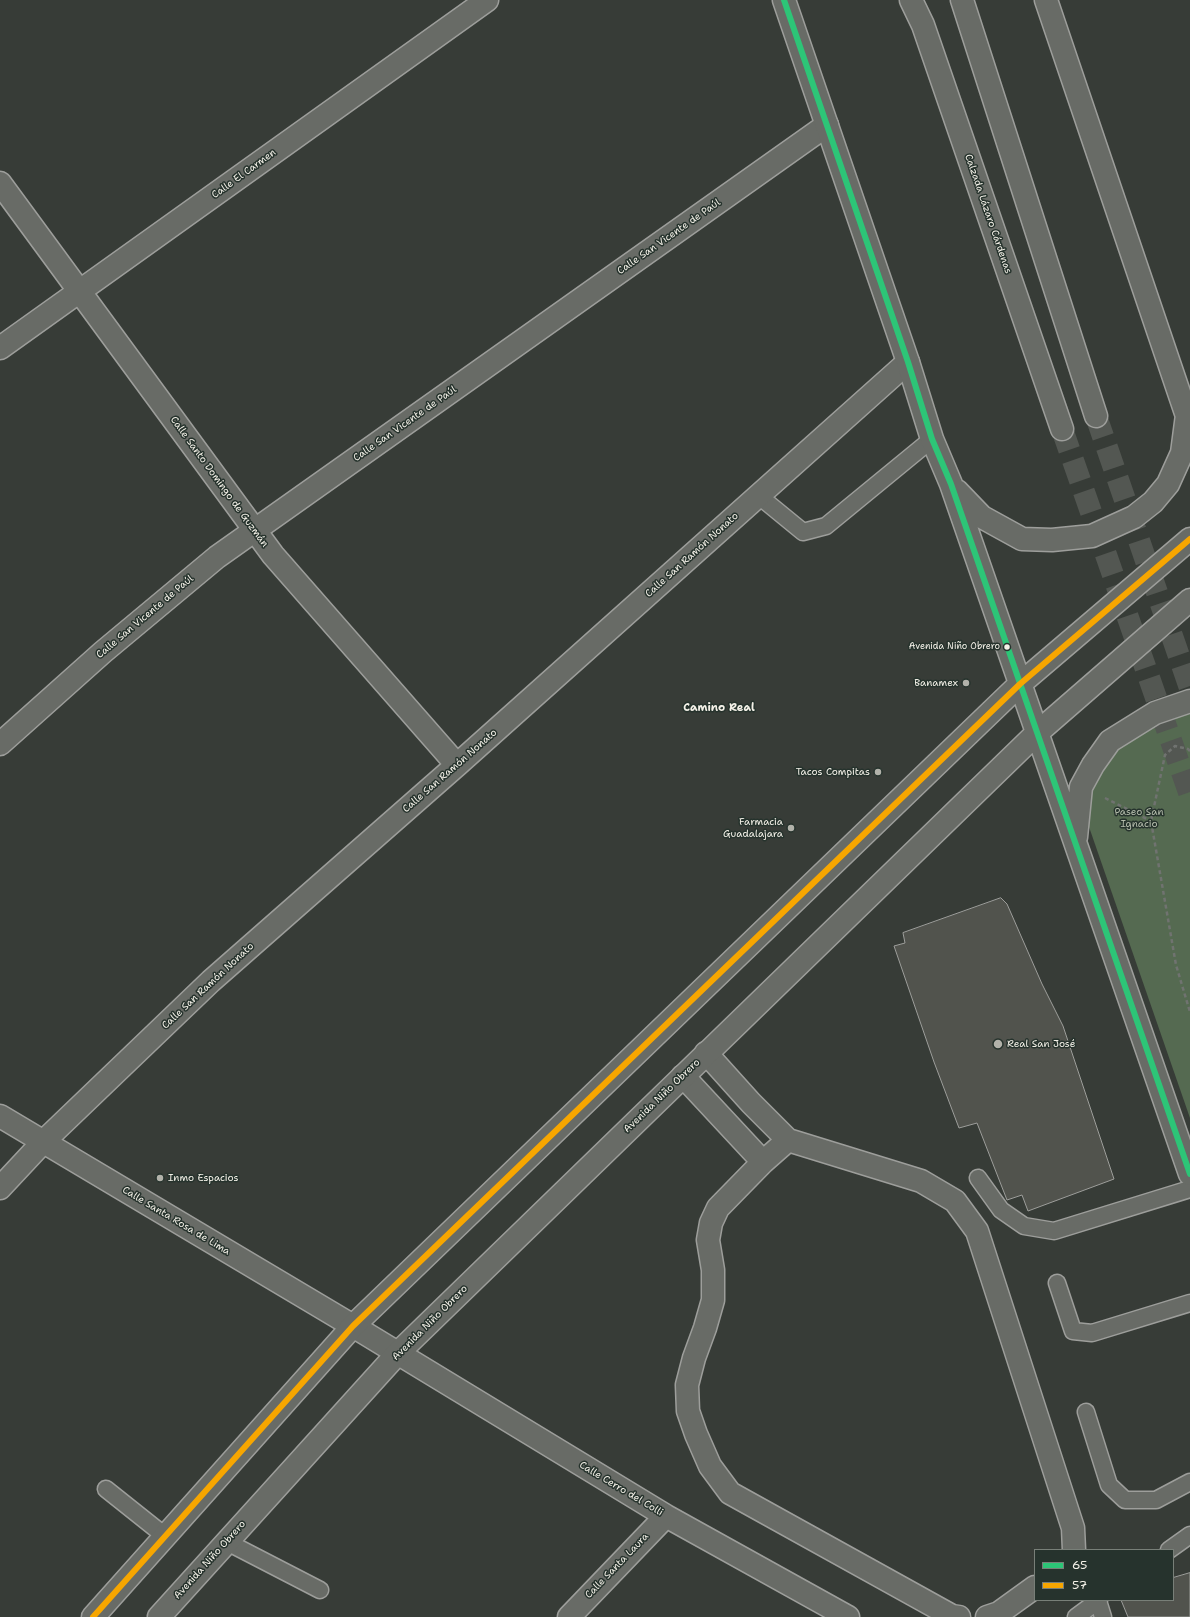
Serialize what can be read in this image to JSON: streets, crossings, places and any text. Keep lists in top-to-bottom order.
{
  "streets": {
    "main road": [
      "Calle El Carmen",
      "Calzada Lázaro Cárdenas",
      "Calle San Vicente de Paúl",
      "Calle Santo Domingo de Guzmán",
      "Calle San Ramón Nonato",
      "Avenida Niño Obrero",
      "Calle Santa Rosa de Lima",
      "Calle Cerro del Colli",
      "Calle Santa Laura"
    ]
  },
  "crossings": [
    ["Calle El Carmen", "Calle Santo Domingo de Guzmán"],
    ["Calle San Vicente de Paúl", "Calle Santo Domingo de Guzmán"],
    ["Calle Santo Domingo de Guzmán", "Calle San Ramón Nonato"],
    ["Calle San Ramón Nonato", "Calle Santa Rosa de Lima"],
    ["Avenida Niño Obrero", "Calle Santa Rosa de Lima"],
    ["Avenida Niño Obrero", "Calle Cerro del Colli"],
    ["Calle Santa Rosa de Lima", "Calle Cerro del Colli"],
    ["Calle Cerro del Colli", "Calle Santa Laura"]
  ],
  "districts": ["Camino Real"],
  "parks": ["Paseo San Ignacio"],
  "places": [
    "Avenida Niño Obrero",
    "Banamex",
    "Tacos Compitas",
    "Farmacia Guadalajara",
    "Real San José",
    "Inmo Espacios"
  ],
  "lines": ["transit line 65", "transit line 57"],
  "legend": ["65", "57"]
}
